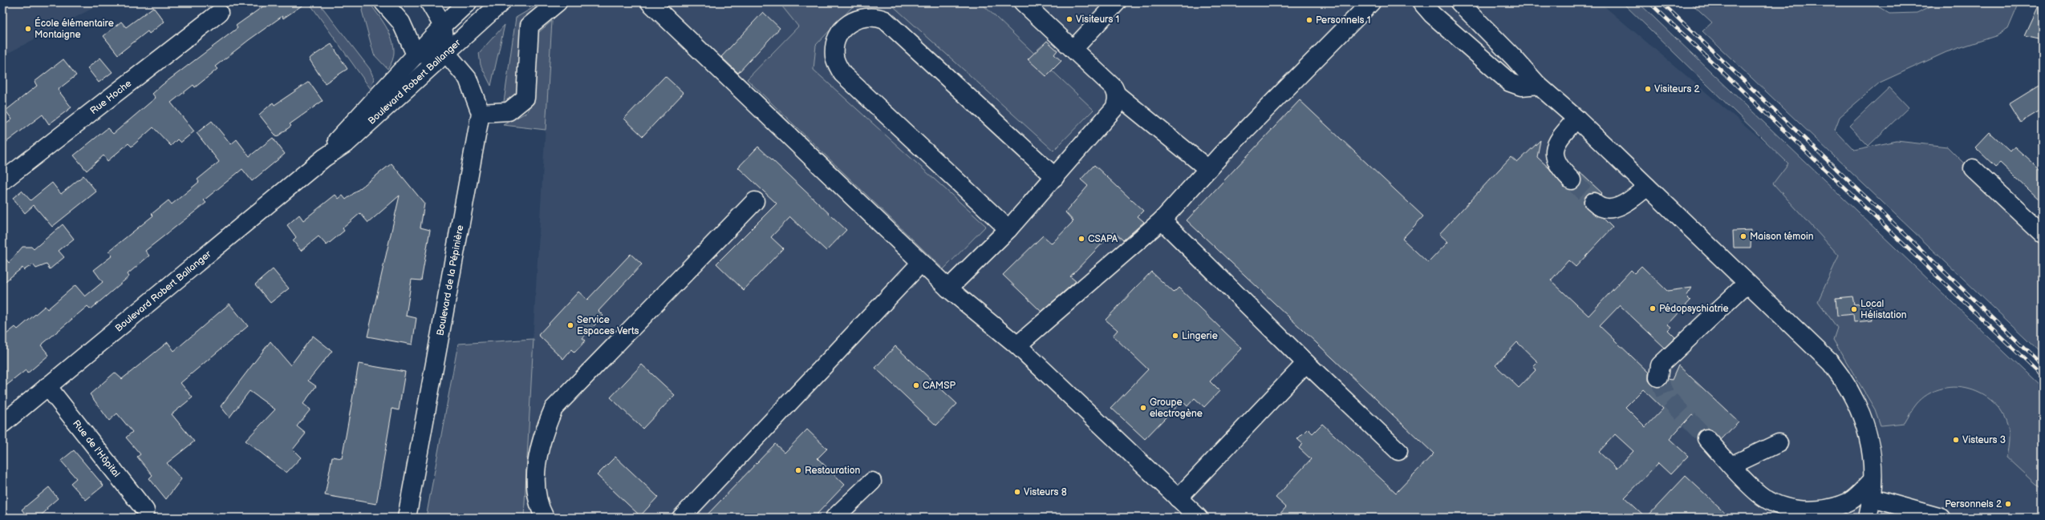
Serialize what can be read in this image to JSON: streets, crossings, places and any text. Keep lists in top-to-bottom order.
{
  "streets": {
    "street": [
      "Boulevard Robert Ballanger",
      "Rue Hoche",
      "Boulevard de la Pépinière",
      "Rue de l'Hôpital"
    ]
  },
  "crossings": [
    ["Boulevard Robert Ballanger", "Boulevard de la Pépinière"],
    ["Boulevard Robert Ballanger", "Rue de l'Hôpital"]
  ],
  "places": [
    "Visiteurs 1",
    "Personnels 1",
    "École élémentaire Montaigne",
    "Visiteurs 2",
    "Maison témoin",
    "CSAPA",
    "Pédopsychiatrie",
    "Local Hélistation",
    "Service Espaces Verts",
    "Lingerie",
    "CAMSP",
    "Groupe electrogène",
    "Visteurs 3",
    "Restauration",
    "Visteurs 8",
    "Personnels 2"
  ]
}
